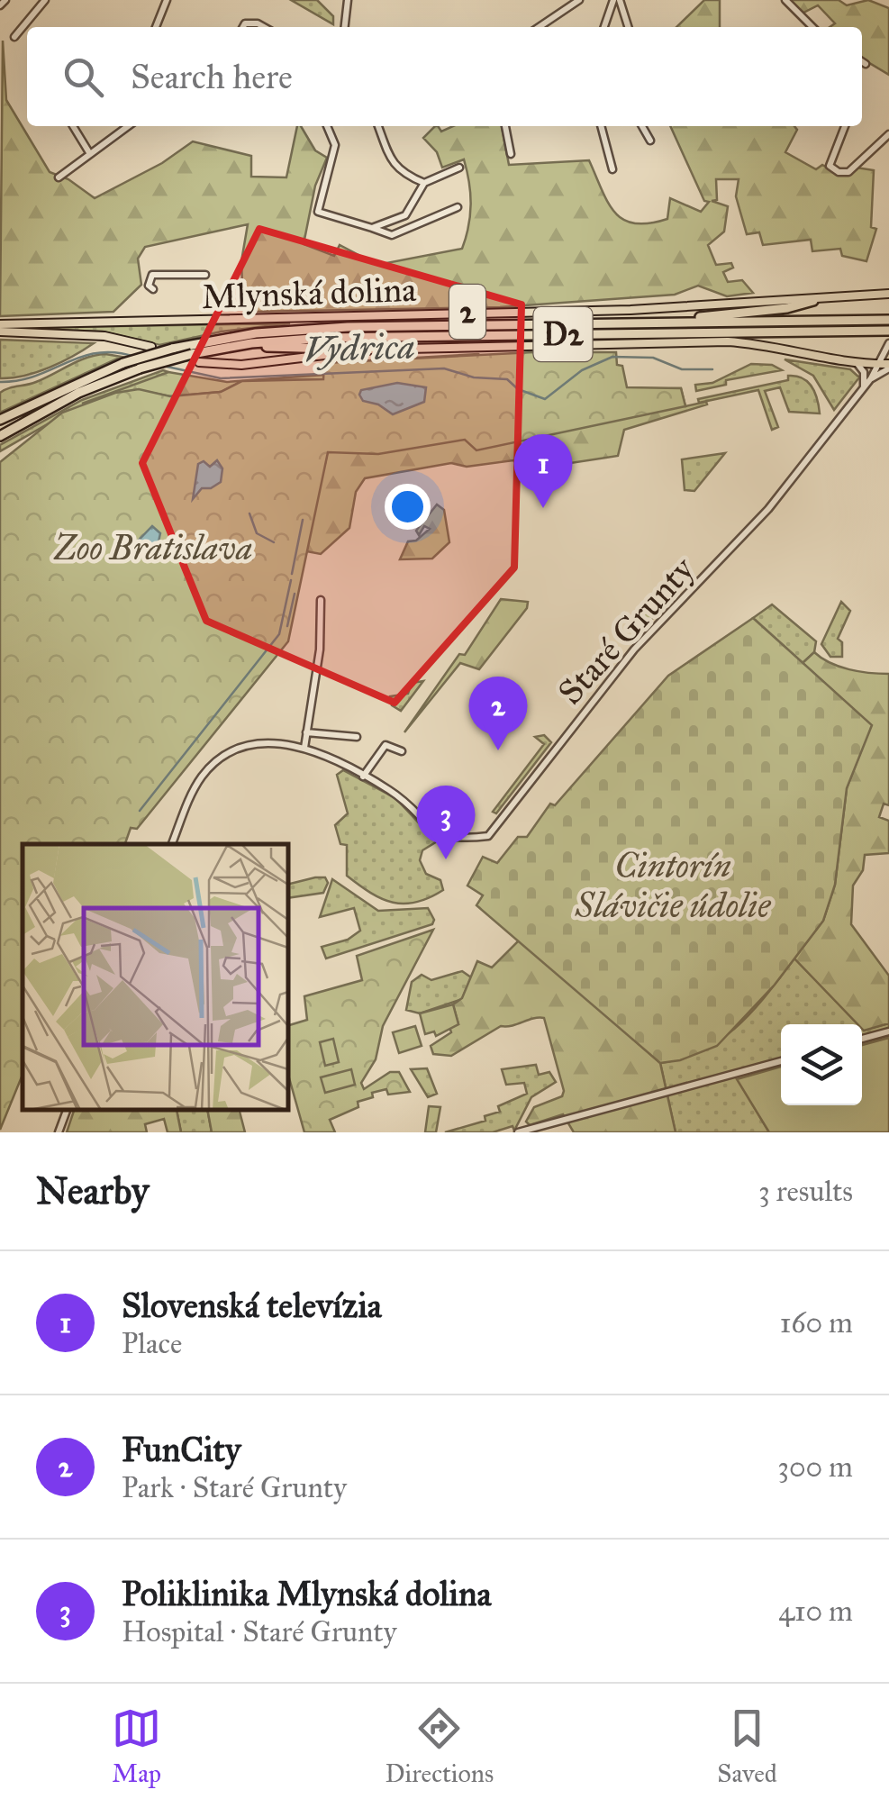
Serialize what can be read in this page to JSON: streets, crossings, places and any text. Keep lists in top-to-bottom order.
{
  "streets": {
    "highway": ["D2"],
    "main road": ["Mlynská dolina", "2"],
    "street": ["Staré Grunty"]
  },
  "crossings": [
    ["Mlynská dolina", "D2"],
    ["Mlynská dolina", "Staré Grunty"]
  ],
  "water": ["Vydrica"],
  "parks": ["Zoo Bratislava", "Cintorín Slávičie údolie"],
  "page": {
    "search": "Search here",
    "pins": ["1", "2", "3"],
    "heading": ["Nearby", "3 results"],
    "list": [
      {
        "mark": "1",
        "name": "Slovenská televízia",
        "note": "Place",
        "value": "160 m"
      },
      {
        "mark": "2",
        "name": "FunCity",
        "note": "Park · Staré Grunty",
        "value": "300 m"
      },
      {
        "mark": "3",
        "name": "Poliklinika Mlynská dolina",
        "note": "Hospital · Staré Grunty",
        "value": "410 m"
      }
    ],
    "nav": ["Map", "Directions", "Saved"]
  }
}
